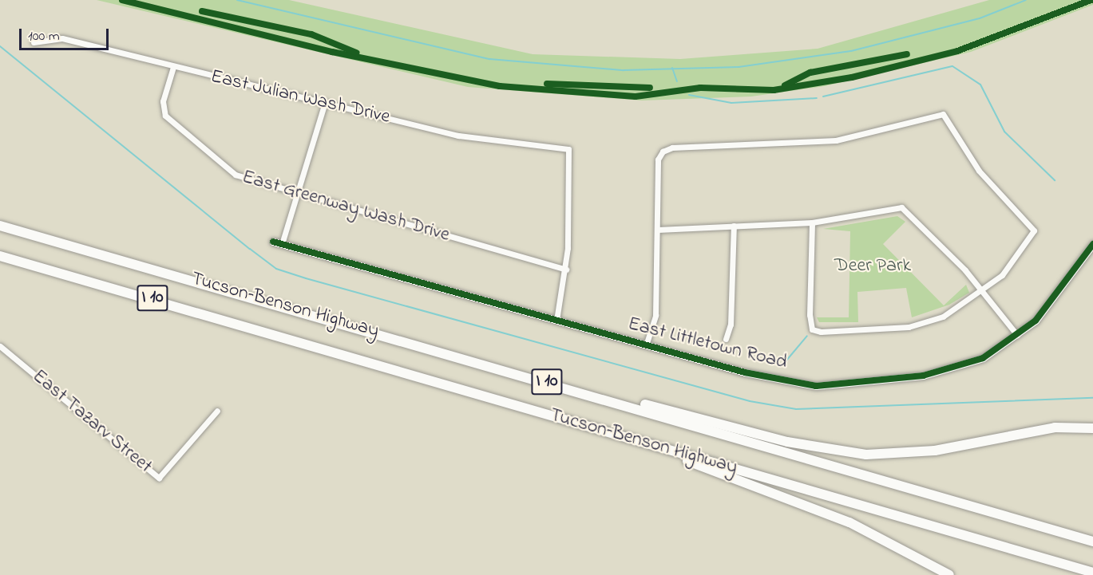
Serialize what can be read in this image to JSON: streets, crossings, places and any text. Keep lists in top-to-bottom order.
{
  "streets": {
    "highway": ["I 10", "Tucson–Benson Highway"],
    "street": [
      "East Julian Wash Drive",
      "East Greenway Wash Drive",
      "East Littletown Road",
      "East Tazarv Street"
    ]
  },
  "crossings": [
    ["East Julian Wash Drive", "East Greenway Wash Drive"]
  ],
  "parks": ["Deer Park"],
  "scale_bar": "100 m"
}
